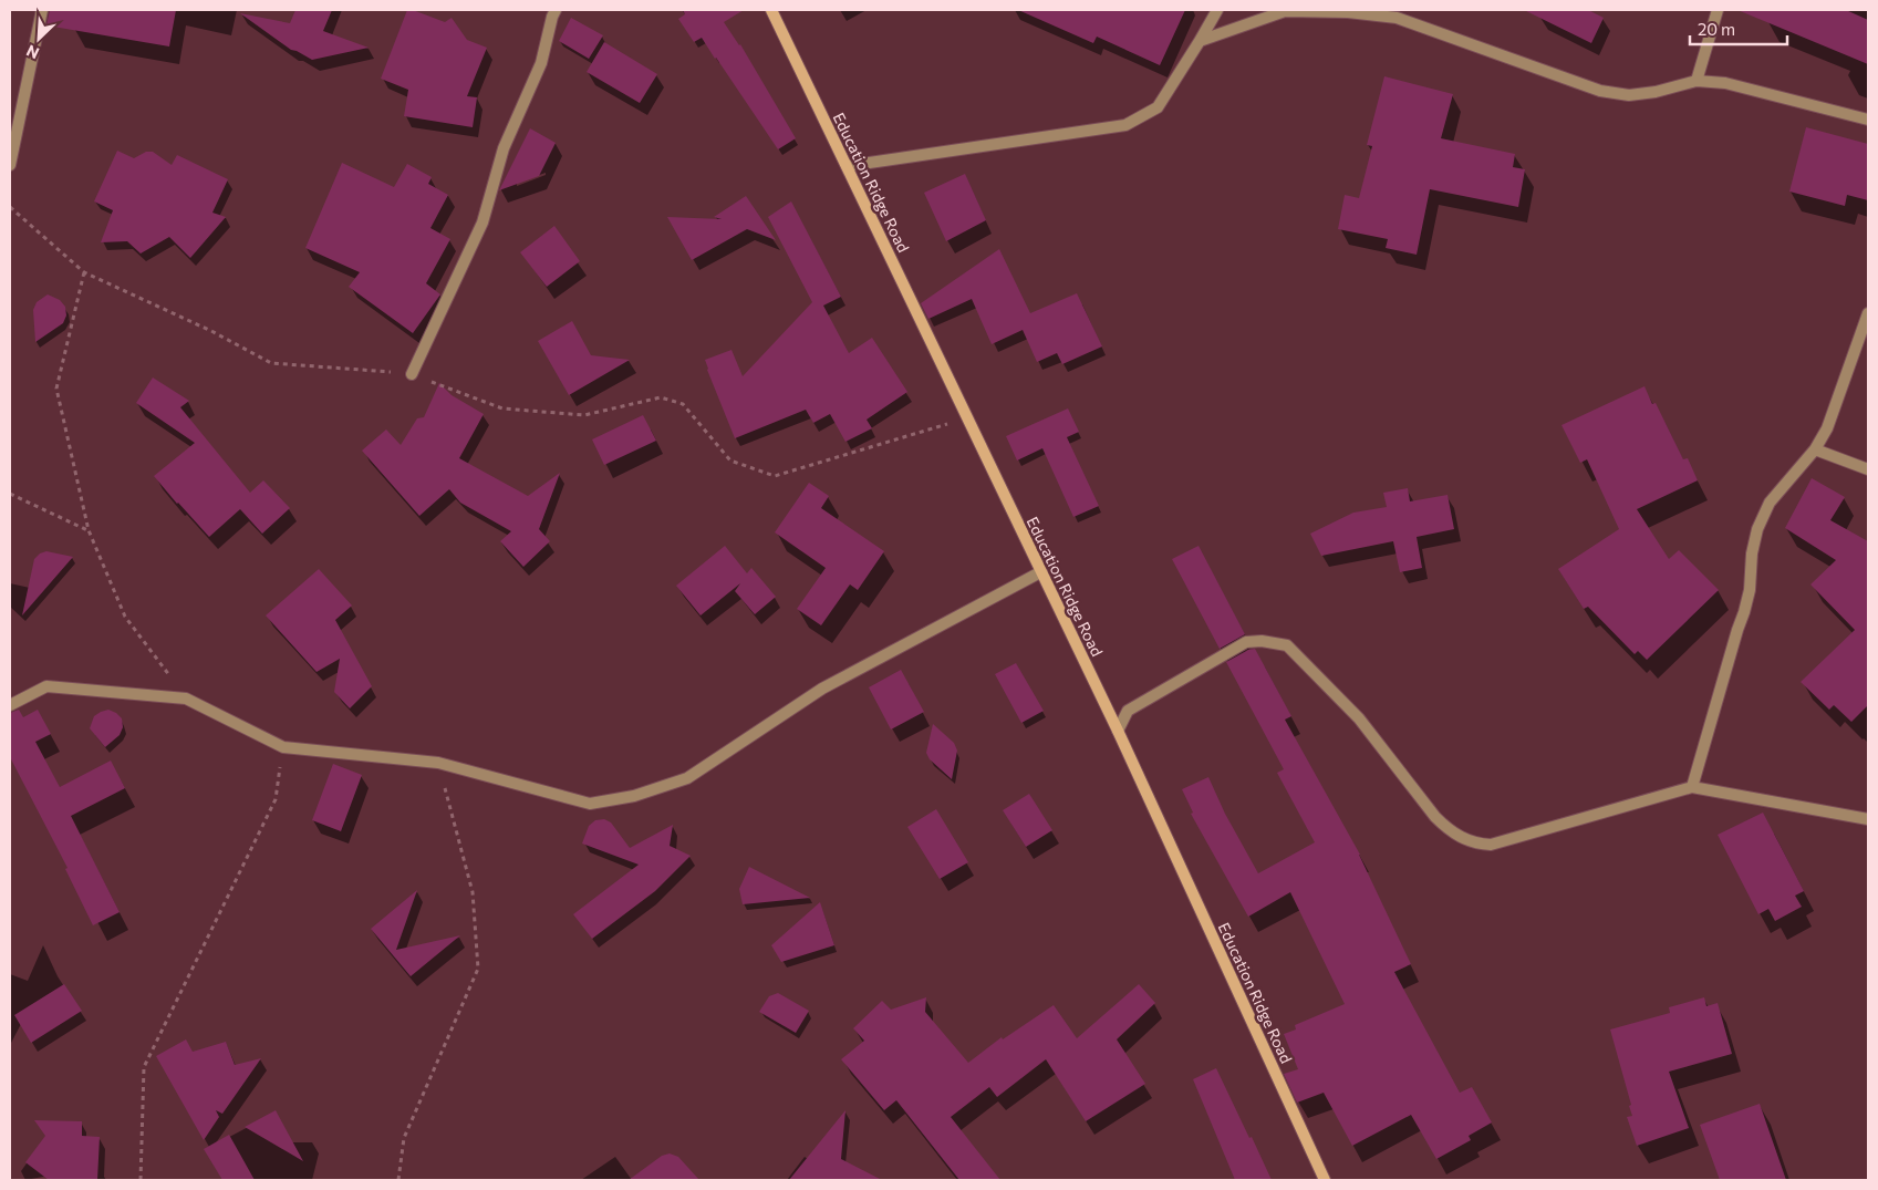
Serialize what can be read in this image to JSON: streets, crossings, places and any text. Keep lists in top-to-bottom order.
{
  "streets": {
    "main road": ["Education Ridge Road"]
  },
  "scale_bar": "20 m",
  "north": "bottom left"
}
